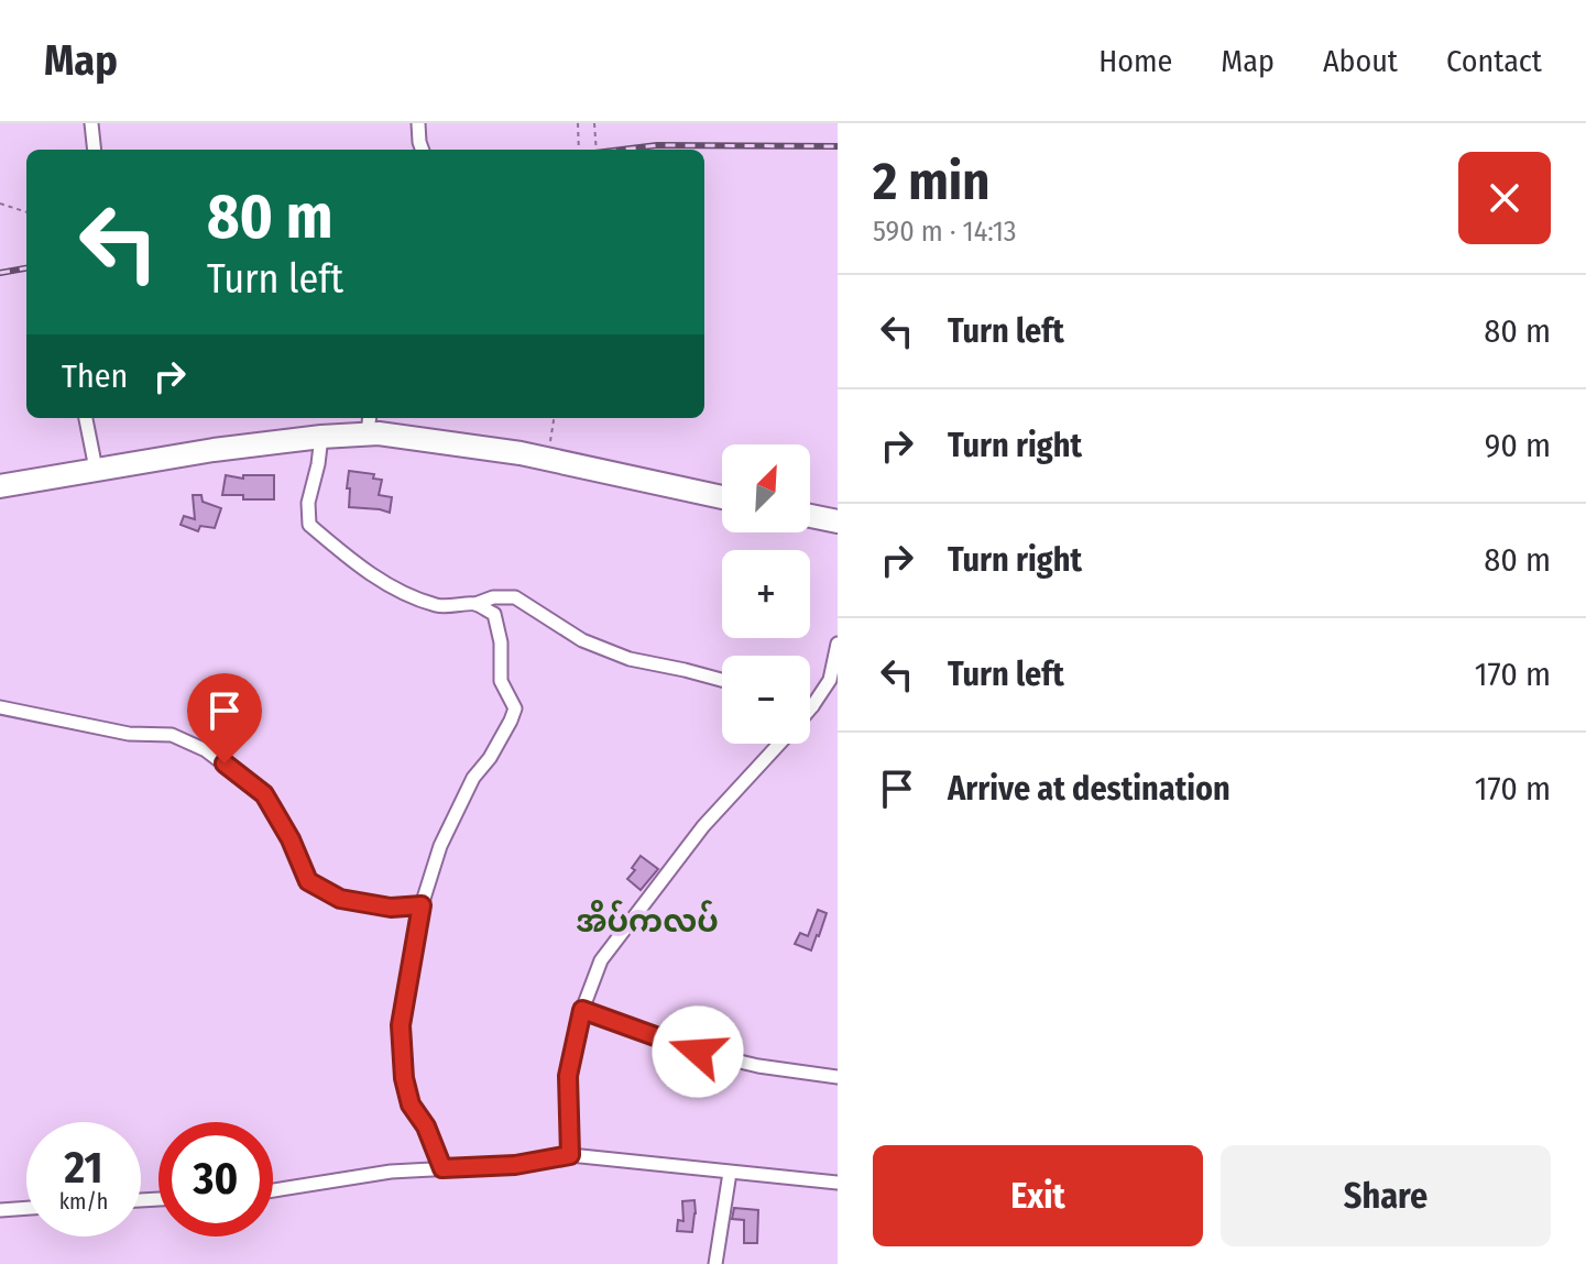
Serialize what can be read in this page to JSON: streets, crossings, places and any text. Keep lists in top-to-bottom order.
{
  "districts": ["အိပ်ကလပ်"],
  "north": "top right",
  "page": {
    "header": "Map",
    "nav": [
      "Home",
      "Map",
      "About",
      "Contact"
    ],
    "heading": ["2 min", "590 m · 14:13"],
    "turn": ["80 m", "Turn left"],
    "list": [
      {
        "name": "Turn left",
        "value": "80 m"
      },
      {
        "name": "Turn right",
        "value": "90 m"
      },
      {
        "name": "Turn right",
        "value": "80 m"
      },
      {
        "name": "Turn left",
        "value": "170 m"
      },
      {
        "name": "Arrive at destination",
        "value": "170 m"
      }
    ],
    "then": "Then",
    "map_buttons": ["+", "−"],
    "speed": "21 km/h",
    "limit": "30",
    "buttons": ["Exit", "Share"]
  }
}
